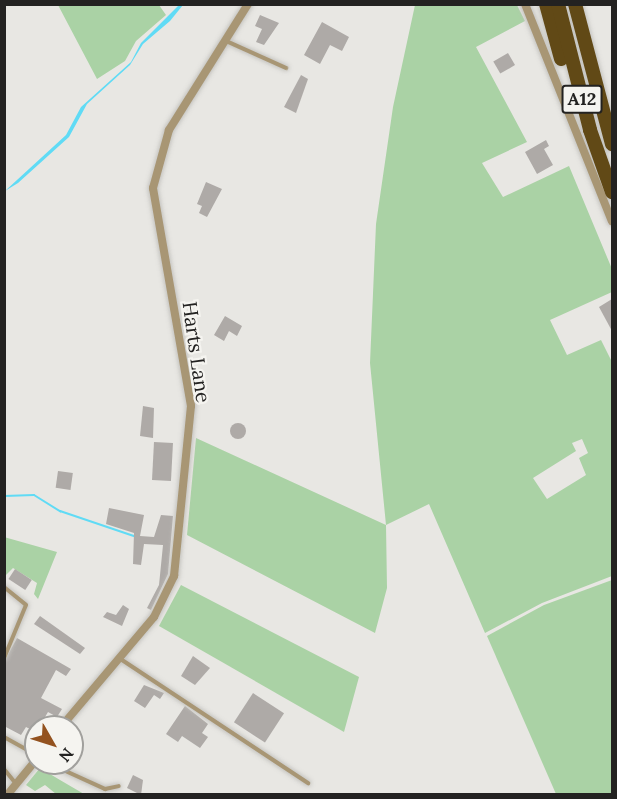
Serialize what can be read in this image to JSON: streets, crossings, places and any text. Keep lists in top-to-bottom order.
{
  "streets": {
    "highway": ["A12"],
    "street": ["Harts Lane"]
  },
  "north": "bottom right"
}
